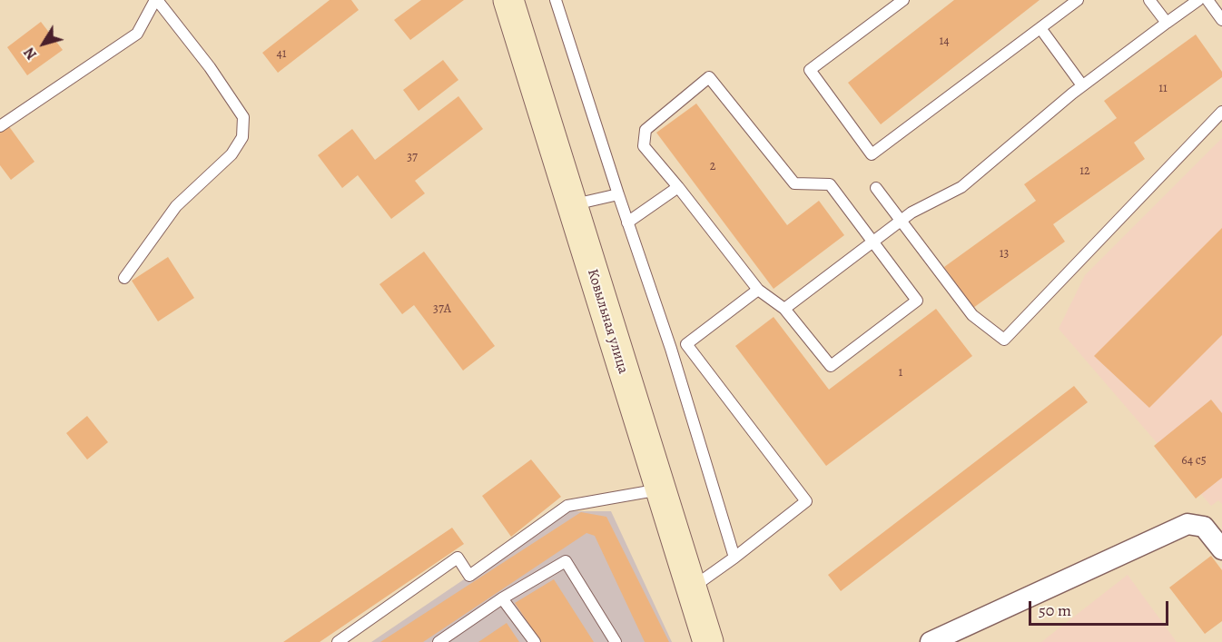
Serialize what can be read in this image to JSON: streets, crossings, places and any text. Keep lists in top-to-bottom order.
{
  "streets": {
    "main road": ["Ковыльная улица"]
  },
  "house_numbers": [
    "14",
    "41",
    "11",
    "37",
    "2",
    "12",
    "13",
    "37А",
    "1",
    "64 с5"
  ],
  "scale_bar": "50 m",
  "north": "bottom left"
}
